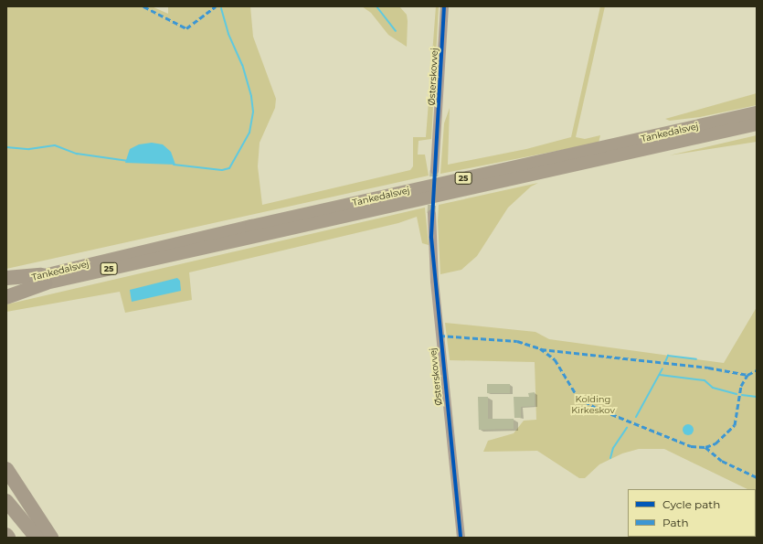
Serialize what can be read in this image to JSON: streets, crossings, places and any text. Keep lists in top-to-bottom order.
{
  "streets": {
    "highway": ["Tankedalsvej", "25"],
    "street": ["Østerskovvej"]
  },
  "parks": ["Kolding Kirkeskov"],
  "legend": ["Cycle path", "Path"]
}
